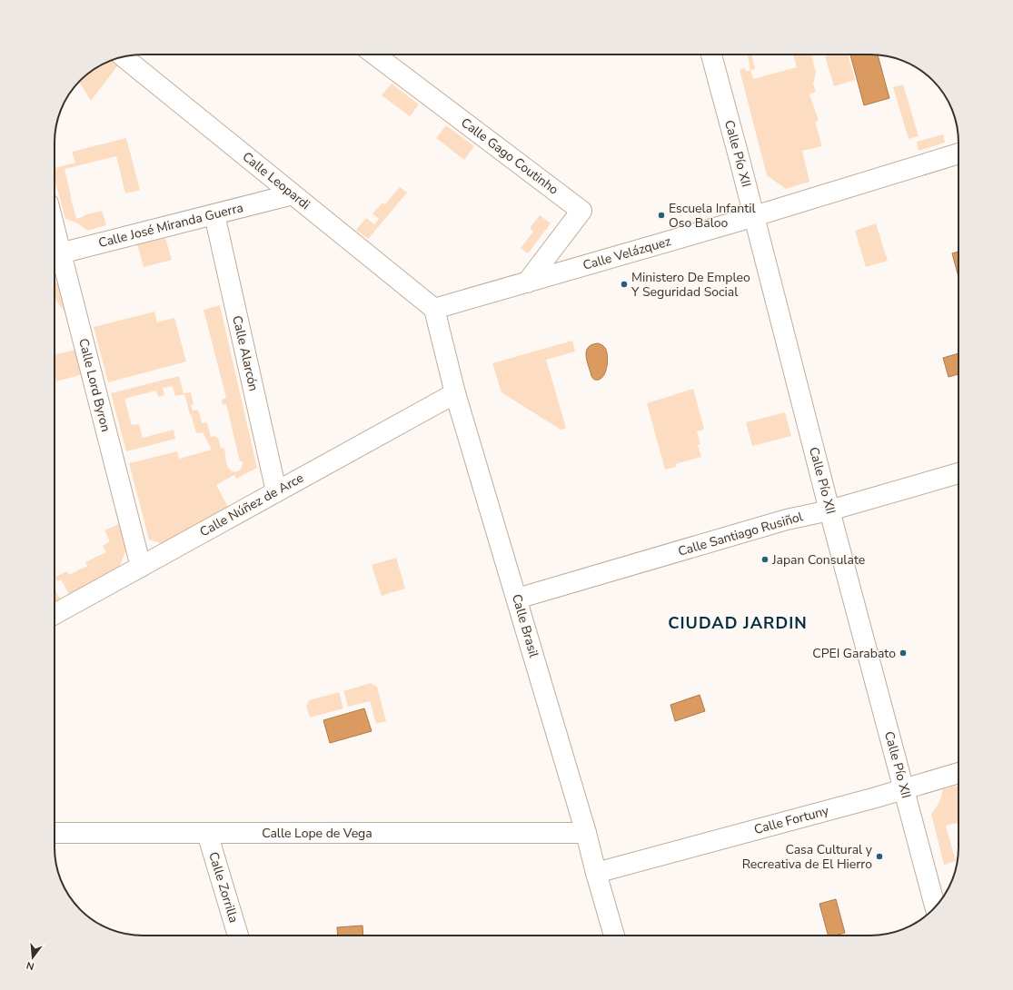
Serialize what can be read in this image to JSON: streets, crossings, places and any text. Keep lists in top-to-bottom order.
{
  "streets": {
    "street": [
      "Calle Pío XII",
      "Calle Gago Coutinho",
      "Calle Leopardi",
      "Calle José Miranda Guerra",
      "Calle Velázquez",
      "Calle Alarcón",
      "Calle Lord Byron",
      "Calle Núñez de Arce",
      "Calle Santiago Rusiñol",
      "Calle Brasil",
      "Calle Fortuny",
      "Calle Lope de Vega",
      "Calle Zorrilla"
    ]
  },
  "crossings": [
    ["Calle Pío XII", "Calle Velázquez"],
    ["Calle Pío XII", "Calle Santiago Rusiñol"],
    ["Calle Pío XII", "Calle Fortuny"],
    ["Calle Gago Coutinho", "Calle Velázquez"],
    ["Calle Leopardi", "Calle José Miranda Guerra"],
    ["Calle Leopardi", "Calle Velázquez"],
    ["Calle Leopardi", "Calle Brasil"],
    ["Calle José Miranda Guerra", "Calle Alarcón"],
    ["Calle José Miranda Guerra", "Calle Lord Byron"],
    ["Calle Velázquez", "Calle Brasil"],
    ["Calle Alarcón", "Calle Núñez de Arce"],
    ["Calle Lord Byron", "Calle Núñez de Arce"],
    ["Calle Núñez de Arce", "Calle Brasil"],
    ["Calle Santiago Rusiñol", "Calle Brasil"],
    ["Calle Brasil", "Calle Fortuny"],
    ["Calle Brasil", "Calle Lope de Vega"],
    ["Calle Lope de Vega", "Calle Zorrilla"]
  ],
  "districts": ["CIUDAD JARDIN"],
  "places": [
    "Escuela Infantil Oso Baloo",
    "Ministero De Empleo Y Seguridad Social",
    "Japan Consulate",
    "CPEI Garabato",
    "Casa Cultural y Recreativa de El Hierro"
  ],
  "north": "bottom"
}
